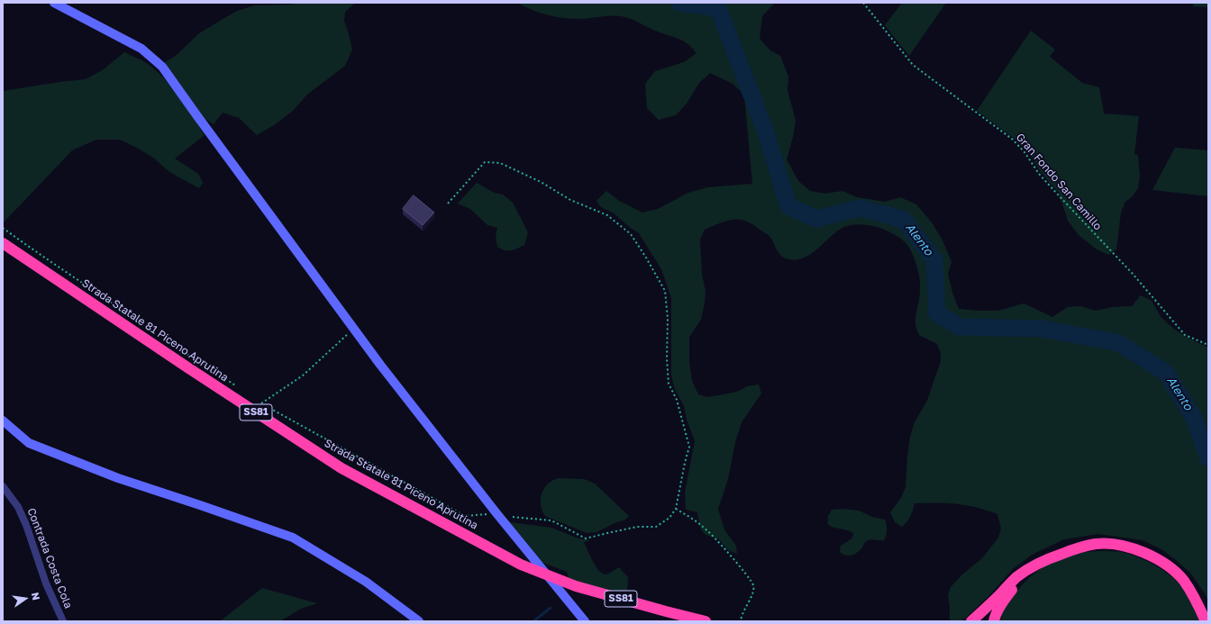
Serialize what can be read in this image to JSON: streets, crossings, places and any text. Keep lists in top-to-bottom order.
{
  "streets": {
    "highway": ["Strada Statale 81 Piceno Aprutina", "SS81"],
    "street": ["Contrada Costa Cola"],
    "path": ["Gran Fondo San Camillo"]
  },
  "water": ["Alento"],
  "north": "right"
}
